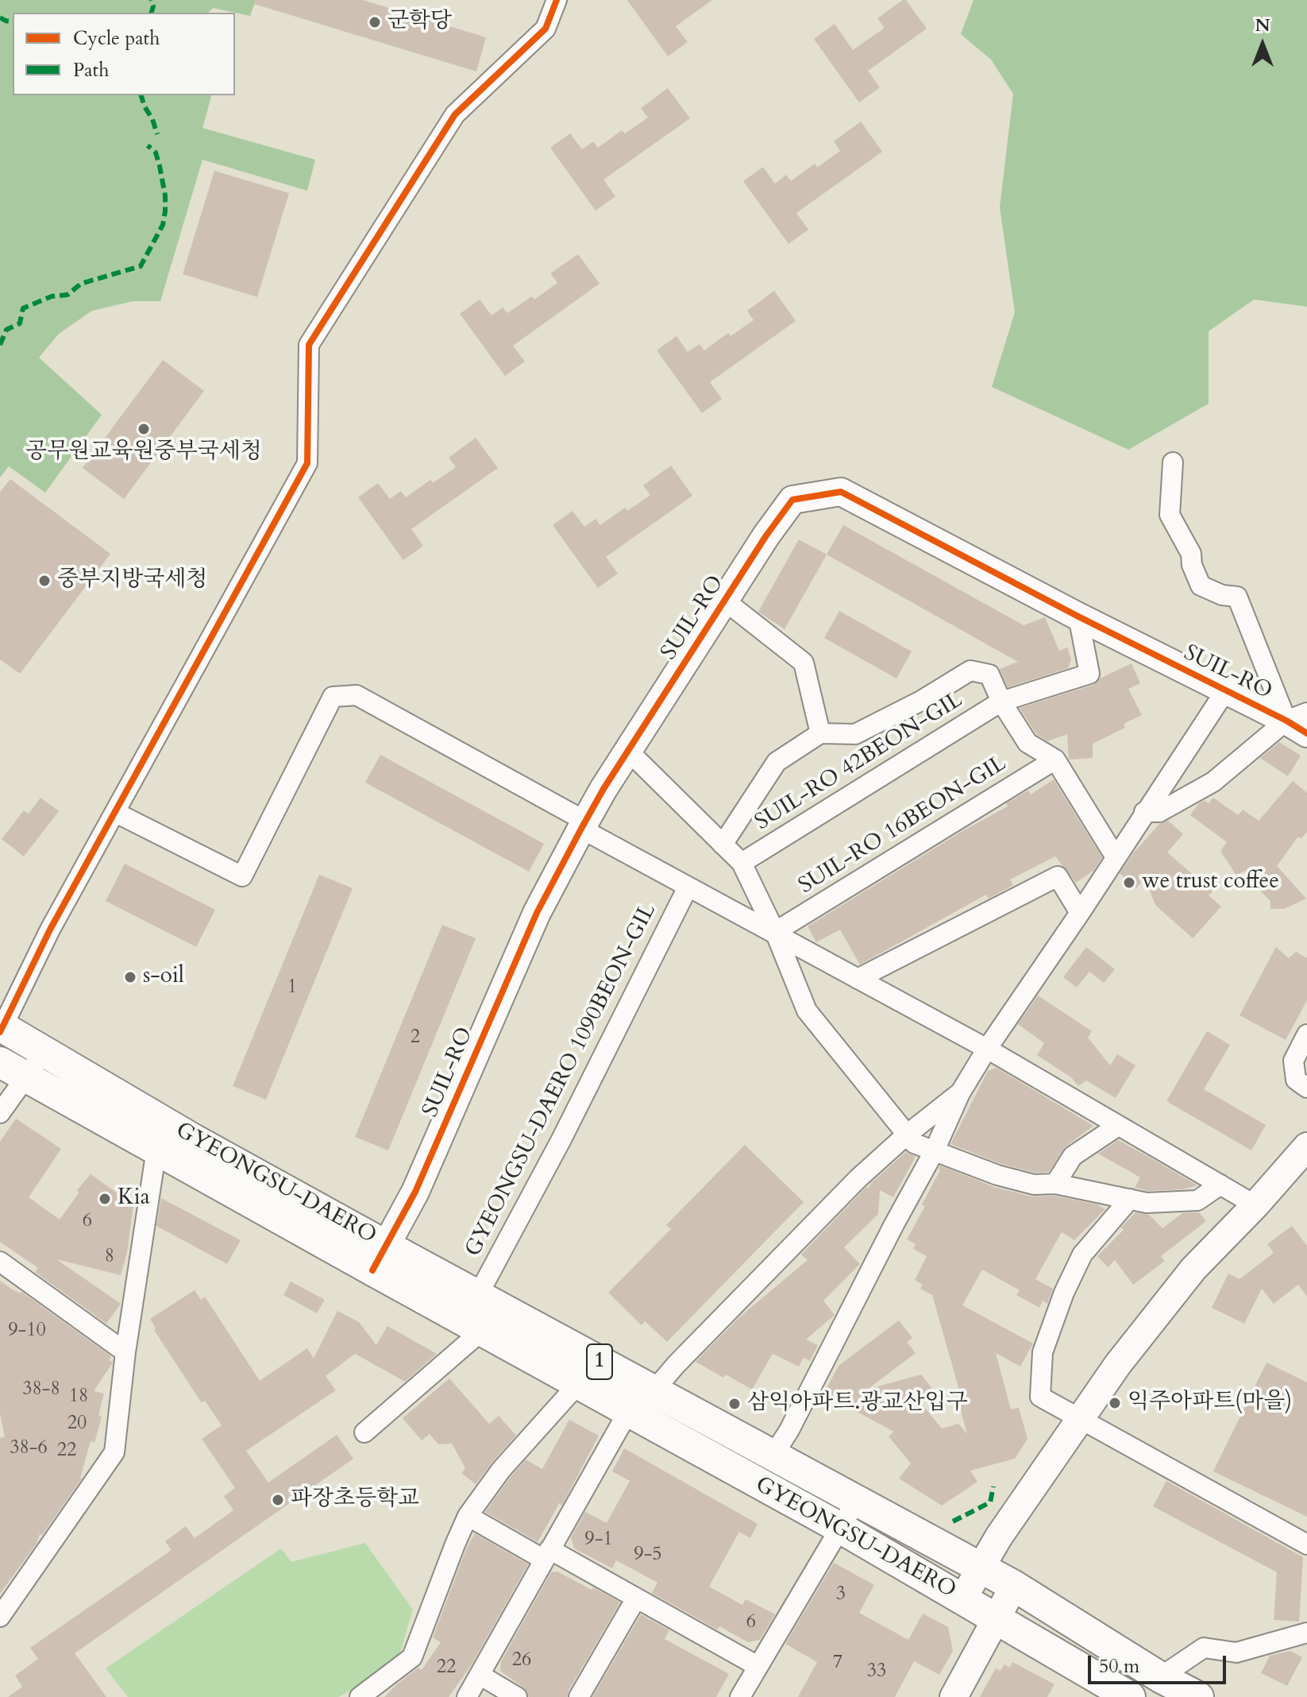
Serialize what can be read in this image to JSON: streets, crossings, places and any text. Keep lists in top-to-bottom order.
{
  "streets": {
    "main road": ["GYEONGSU-DAERO", "1"],
    "street": [
      "SUIL-RO",
      "SUIL-RO 42BEON-GIL",
      "SUIL-RO 16BEON-GIL",
      "GYEONGSU-DAERO 1090BEON-GIL"
    ]
  },
  "crossings": [
    ["SUIL-RO", "SUIL-RO 42BEON-GIL"],
    ["SUIL-RO", "GYEONGSU-DAERO"],
    ["GYEONGSU-DAERO 1090BEON-GIL", "GYEONGSU-DAERO"]
  ],
  "places": [
    "군학당",
    "공무원교육원중부국세청",
    "중부지방국세청",
    "we trust coffee",
    "s-oil",
    "Kia",
    "익주아파트(마을)",
    "삼익아파트.광교산입구",
    "파장초등학교"
  ],
  "house_numbers": [
    "1",
    "2",
    "6",
    "8",
    "9-10",
    "38-8",
    "18",
    "20",
    "38-6",
    "22",
    "9-1",
    "9-5",
    "3",
    "6",
    "26",
    "7",
    "22",
    "33"
  ],
  "legend": ["Cycle path", "Path"],
  "scale_bar": "50 m",
  "north": "top"
}
